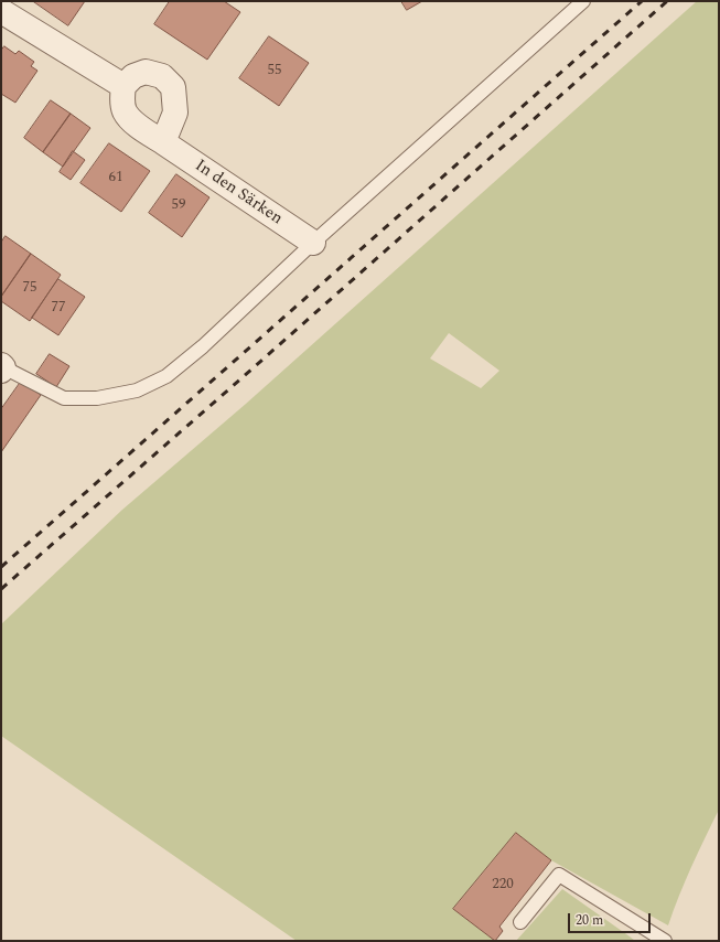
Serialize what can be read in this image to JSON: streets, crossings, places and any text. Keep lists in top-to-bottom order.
{
  "streets": {
    "street": ["In den Särken"]
  },
  "house_numbers": [
    "55",
    "61",
    "59",
    "75",
    "77",
    "220"
  ],
  "scale_bar": "20 m"
}
